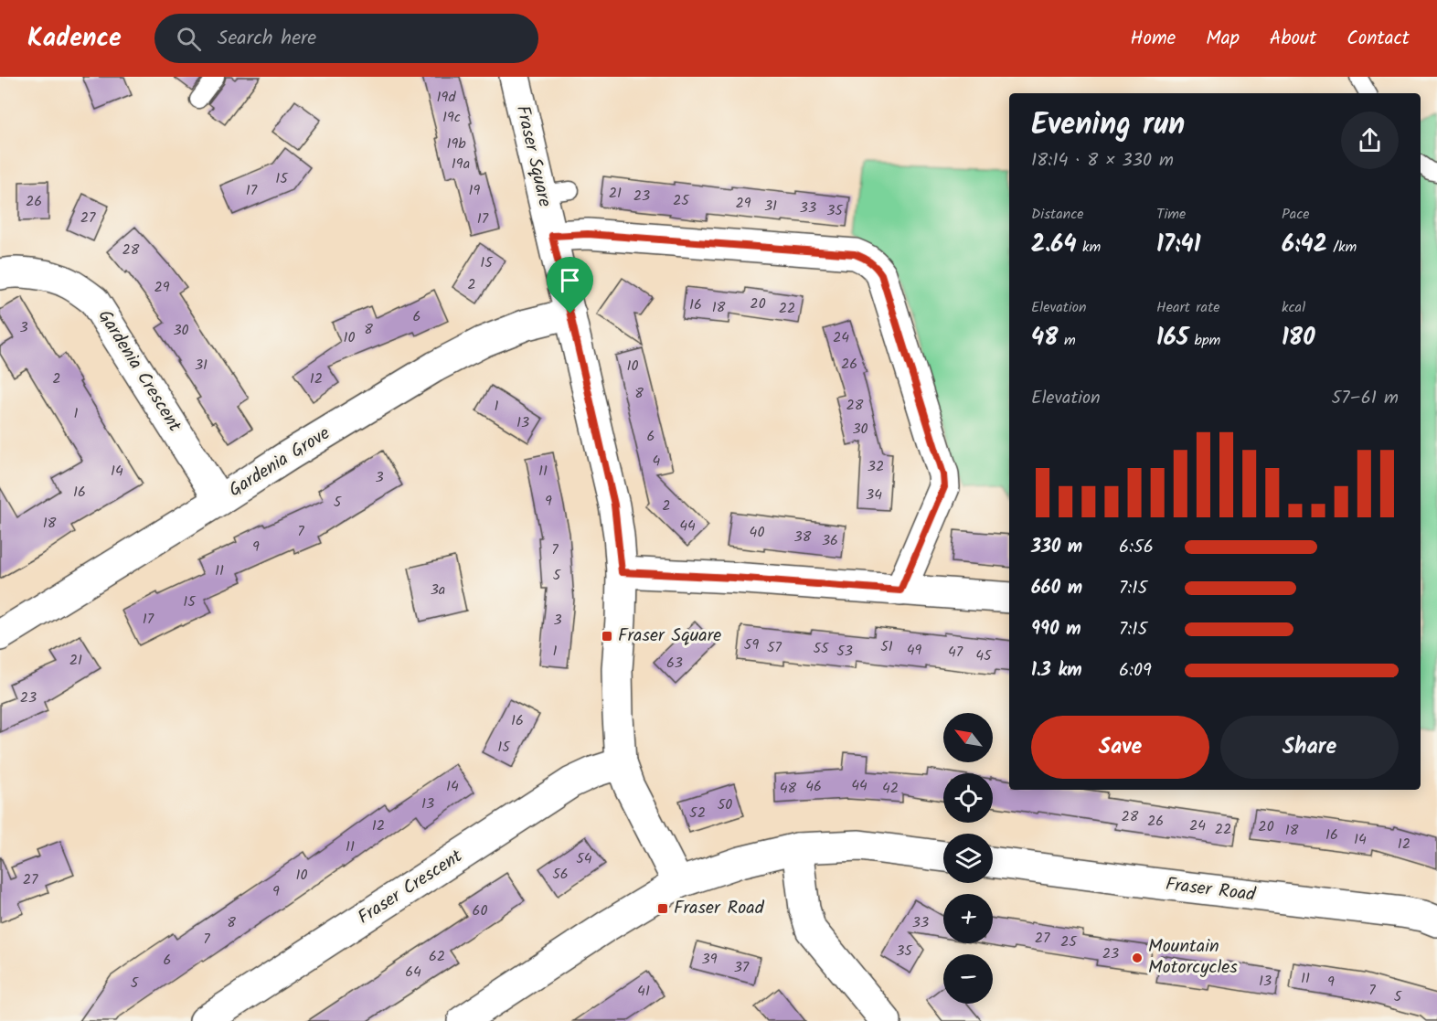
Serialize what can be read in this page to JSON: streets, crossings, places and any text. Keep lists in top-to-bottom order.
{
  "streets": {
    "street": [
      "Fraser Square",
      "Gardenia Crescent",
      "Gardenia Grove",
      "Fraser Crescent",
      "Fraser Road"
    ]
  },
  "crossings": [
    ["Fraser Square", "Gardenia Grove"],
    ["Fraser Square", "Fraser Crescent"],
    ["Gardenia Crescent", "Gardenia Grove"]
  ],
  "places": {
    "transit": ["Fraser Square", "Fraser Road"],
    "other": ["Mountain Motorcycles"]
  },
  "house_numbers": [
    "19d",
    "19c",
    "19b",
    "19a",
    "15",
    "17",
    "19",
    "21",
    "23",
    "25",
    "26",
    "29",
    "31",
    "33",
    "35",
    "27",
    "17",
    "28",
    "15",
    "2",
    "29",
    "20",
    "16",
    "18",
    "22",
    "6",
    "3",
    "8",
    "30",
    "10",
    "24",
    "26",
    "31",
    "10",
    "2",
    "12",
    "8",
    "28",
    "1",
    "1",
    "13",
    "30",
    "6",
    "4",
    "32",
    "14",
    "11",
    "3",
    "16",
    "34",
    "9",
    "5",
    "2",
    "18",
    "44",
    "7",
    "40",
    "38",
    "36",
    "9",
    "7",
    "11",
    "5",
    "3a",
    "15",
    "17",
    "3",
    "59",
    "51",
    "57",
    "55",
    "49",
    "1",
    "53",
    "47",
    "45",
    "21",
    "63",
    "23",
    "16",
    "15",
    "44",
    "14",
    "46",
    "48",
    "42",
    "13",
    "50",
    "52",
    "28",
    "26",
    "12",
    "24",
    "20",
    "22",
    "18",
    "16",
    "14",
    "12",
    "11",
    "54",
    "56",
    "10",
    "27",
    "9",
    "60",
    "8",
    "33",
    "27",
    "7",
    "25",
    "35",
    "23",
    "62",
    "39",
    "6",
    "37",
    "64",
    "11",
    "13",
    "9",
    "5",
    "7",
    "41",
    "5"
  ],
  "north": "top left",
  "page": {
    "header": "Kadence",
    "search": "Search here",
    "nav": [
      "Home",
      "Map",
      "About",
      "Contact"
    ],
    "heading": ["Evening run", "18:14 · 8 × 330 m"],
    "stats": [
      ["Distance", "2.64 km"],
      ["Time", "17:41"],
      ["Pace", "6:42 /km"],
      ["Elevation", "48 m"],
      ["Heart rate", "165 bpm"],
      ["kcal", "180"]
    ],
    "chart": ["Elevation", "57–61 m"],
    "list": [
      {
        "name": "330 m",
        "note": "6:56"
      },
      {
        "name": "660 m",
        "note": "7:15"
      },
      {
        "name": "990 m",
        "note": "7:15"
      },
      {
        "name": "1.3 km",
        "note": "6:09"
      }
    ],
    "buttons": ["Save", "Share"],
    "map_buttons": ["+", "−"]
  }
}
